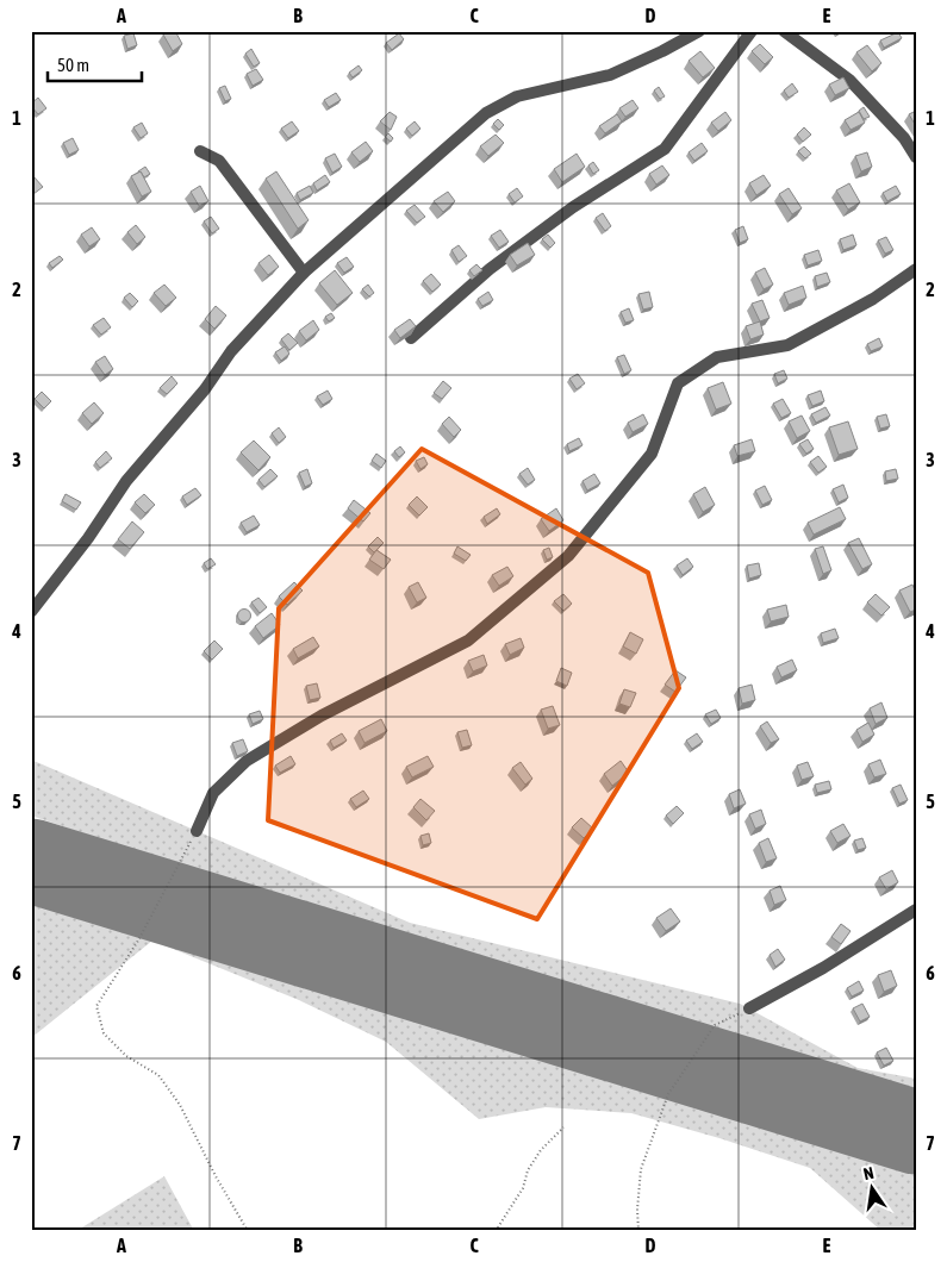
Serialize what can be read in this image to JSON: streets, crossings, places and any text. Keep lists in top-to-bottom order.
{
  "scale_bar": "50 m",
  "north": "top",
  "grid": {
    "columns": [
      "A",
      "B",
      "C",
      "D",
      "E"
    ],
    "rows": [
      "1",
      "2",
      "3",
      "4",
      "5",
      "6",
      "7"
    ]
  }
}
